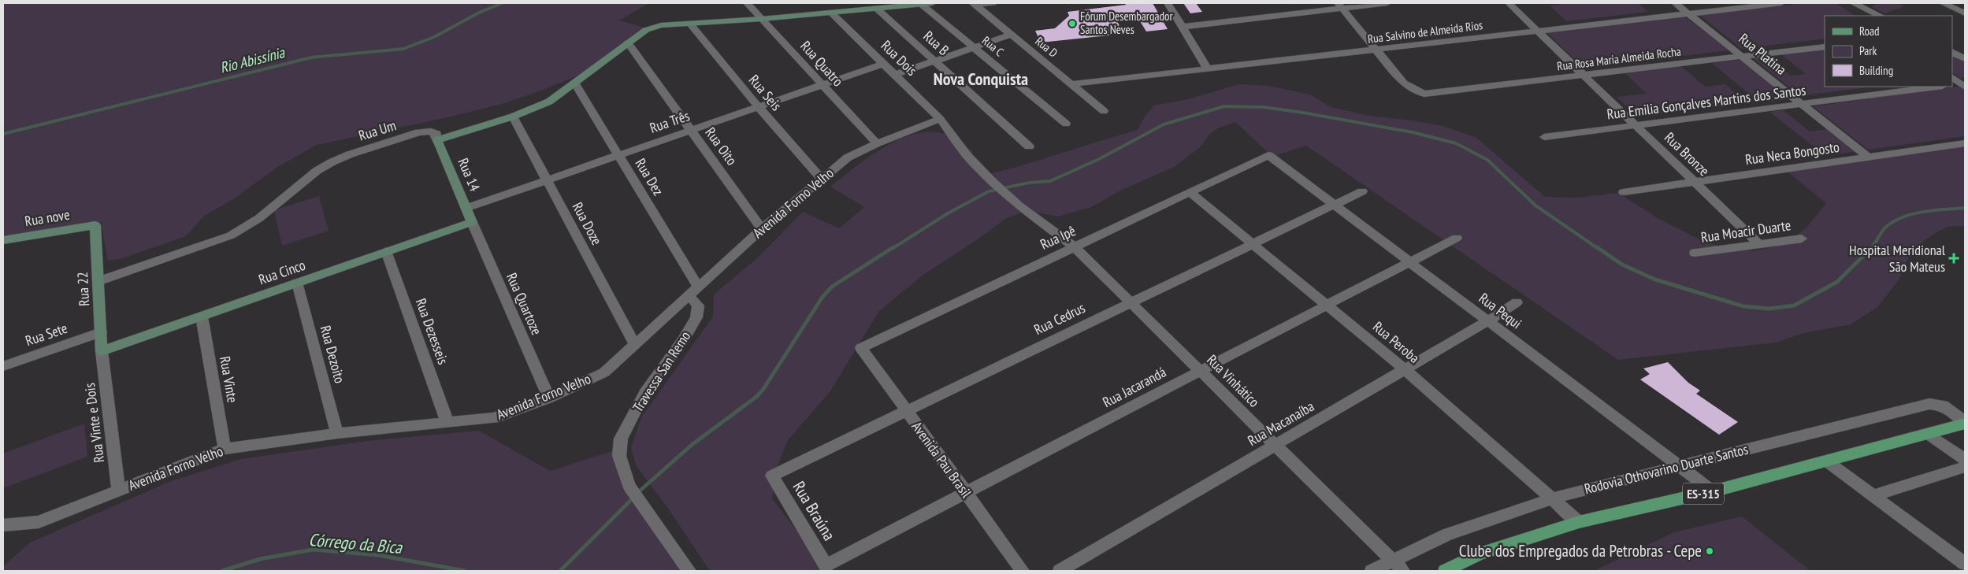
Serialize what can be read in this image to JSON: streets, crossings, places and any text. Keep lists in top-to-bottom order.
{
  "streets": {
    "main road": ["Rodovia Othovarino Duarte Santos", "ES-315"],
    "street": [
      "Rua Salvino de Almeida Rios",
      "Rua B",
      "Rua C",
      "Rua D",
      "Rua Platina",
      "Rua Dois",
      "Rua Rosa Maria Almeida Rocha",
      "Rua Quatro",
      "Rua Seis",
      "Rua Emilia Gonçalves Martins dos Santos",
      "Rua Três",
      "Rua Um",
      "Rua Oito",
      "Rua Neca Bongosto",
      "Rua Bronze",
      "Rua 14",
      "Rua Dez",
      "Avenida Forno Velho",
      "Rua nove",
      "Rua Doze",
      "Rua Moacir Duarte",
      "Rua Ipê",
      "Rua Cinco",
      "Rua 22",
      "Rua Quartoze",
      "Rua Pequi",
      "Rua Cedrus",
      "Rua Dezesseis",
      "Rua Sete",
      "Rua Peroba",
      "Rua Dezoito",
      "Travessa San Remo",
      "Rua Vinte",
      "Rua Vinhático",
      "Rua Jacarandá",
      "Rua Vinte e Dois",
      "Rua Macanaíba",
      "Avenida Pau Brasil",
      "Rua Braúna"
    ]
  },
  "crossings": [
    ["Rua Salvino de Almeida Rios", "Rua D"],
    ["Rua Salvino de Almeida Rios", "Rua Platina"],
    ["Rua Salvino de Almeida Rios", "Rua Rosa Maria Almeida Rocha"],
    ["Rua Salvino de Almeida Rios", "Rua Bronze"],
    ["Rua Platina", "Rua Rosa Maria Almeida Rocha"],
    ["Rua Platina", "Rua Emilia Gonçalves Martins dos Santos"],
    ["Rua Platina", "Rua Neca Bongosto"],
    ["Rua Dois", "Rua Três"],
    ["Rua Dois", "Avenida Forno Velho"],
    ["Rua Dois", "Rua Ipê"],
    ["Rua Dois", "Rua Vinhático"],
    ["Rua Rosa Maria Almeida Rocha", "Rua Bronze"],
    ["Rua Quatro", "Rua Três"],
    ["Rua Quatro", "Avenida Forno Velho"],
    ["Rua Seis", "Rua Três"],
    ["Rua Seis", "Avenida Forno Velho"],
    ["Rua Emilia Gonçalves Martins dos Santos", "Rua Bronze"],
    ["Rua Três", "Rua Oito"],
    ["Rua Três", "Rua 14"],
    ["Rua Três", "Rua Dez"],
    ["Rua Três", "Rua Doze"],
    ["Rua Um", "Rua 14"],
    ["Rua Um", "Rua 22"],
    ["Rua Oito", "Avenida Forno Velho"],
    ["Rua Neca Bongosto", "Rua Bronze"],
    ["Rua Bronze", "Rua Moacir Duarte"],
    ["Rua 14", "Rua Cinco"],
    ["Rua 14", "Rua Quartoze"],
    ["Rua Dez", "Avenida Forno Velho"],
    ["Avenida Forno Velho", "Rua Doze"],
    ["Avenida Forno Velho", "Rua Quartoze"],
    ["Avenida Forno Velho", "Rua Dezesseis"],
    ["Avenida Forno Velho", "Rua Dezoito"],
    ["Avenida Forno Velho", "Travessa San Remo"],
    ["Avenida Forno Velho", "Rua Vinte"],
    ["Avenida Forno Velho", "Rua Vinte e Dois"],
    ["Rua nove", "Rua 22"],
    ["Rua Ipê", "Rua Pequi"],
    ["Rua Ipê", "Rua Peroba"],
    ["Rua Ipê", "Rua Vinhático"],
    ["Rua Ipê", "Avenida Pau Brasil"],
    ["Rua Cinco", "Rua 22"],
    ["Rua Cinco", "Rua Quartoze"],
    ["Rua Cinco", "Rua Dezesseis"],
    ["Rua Cinco", "Rua Dezoito"],
    ["Rua Cinco", "Rua Vinte"],
    ["Rua Cinco", "Rua Vinte e Dois"],
    ["Rua 22", "Rua Sete"],
    ["Rua 22", "Rua Vinte e Dois"],
    ["Rua Pequi", "Rua Cedrus"],
    ["Rua Pequi", "Rua Jacarandá"],
    ["Rua Pequi", "Rua Macanaíba"],
    ["Rua Pequi", "Rodovia Othovarino Duarte Santos"],
    ["Rua Cedrus", "Rua Peroba"],
    ["Rua Cedrus", "Rua Vinhático"],
    ["Rua Cedrus", "Avenida Pau Brasil"],
    ["Rua Cedrus", "Rua Braúna"],
    ["Rua Peroba", "Rua Jacarandá"],
    ["Rua Peroba", "Rua Macanaíba"],
    ["Rua Peroba", "Rodovia Othovarino Duarte Santos"],
    ["Rua Vinhático", "Rua Jacarandá"],
    ["Rua Vinhático", "Rua Macanaíba"],
    ["Rua Vinhático", "Rodovia Othovarino Duarte Santos"],
    ["Rua Jacarandá", "Avenida Pau Brasil"],
    ["Rua Jacarandá", "Rua Braúna"]
  ],
  "districts": ["Nova Conquista"],
  "water": ["Rio Abissínia", "Córrego da Bica"],
  "places": {
    "other": ["Fórum Desembargador Santos Neves", "Clube dos Empregados da Petrobras - Cepe"],
    "health": ["Hospital Meridional São Mateus"]
  },
  "legend": ["Road", "Park", "Building"]
}
